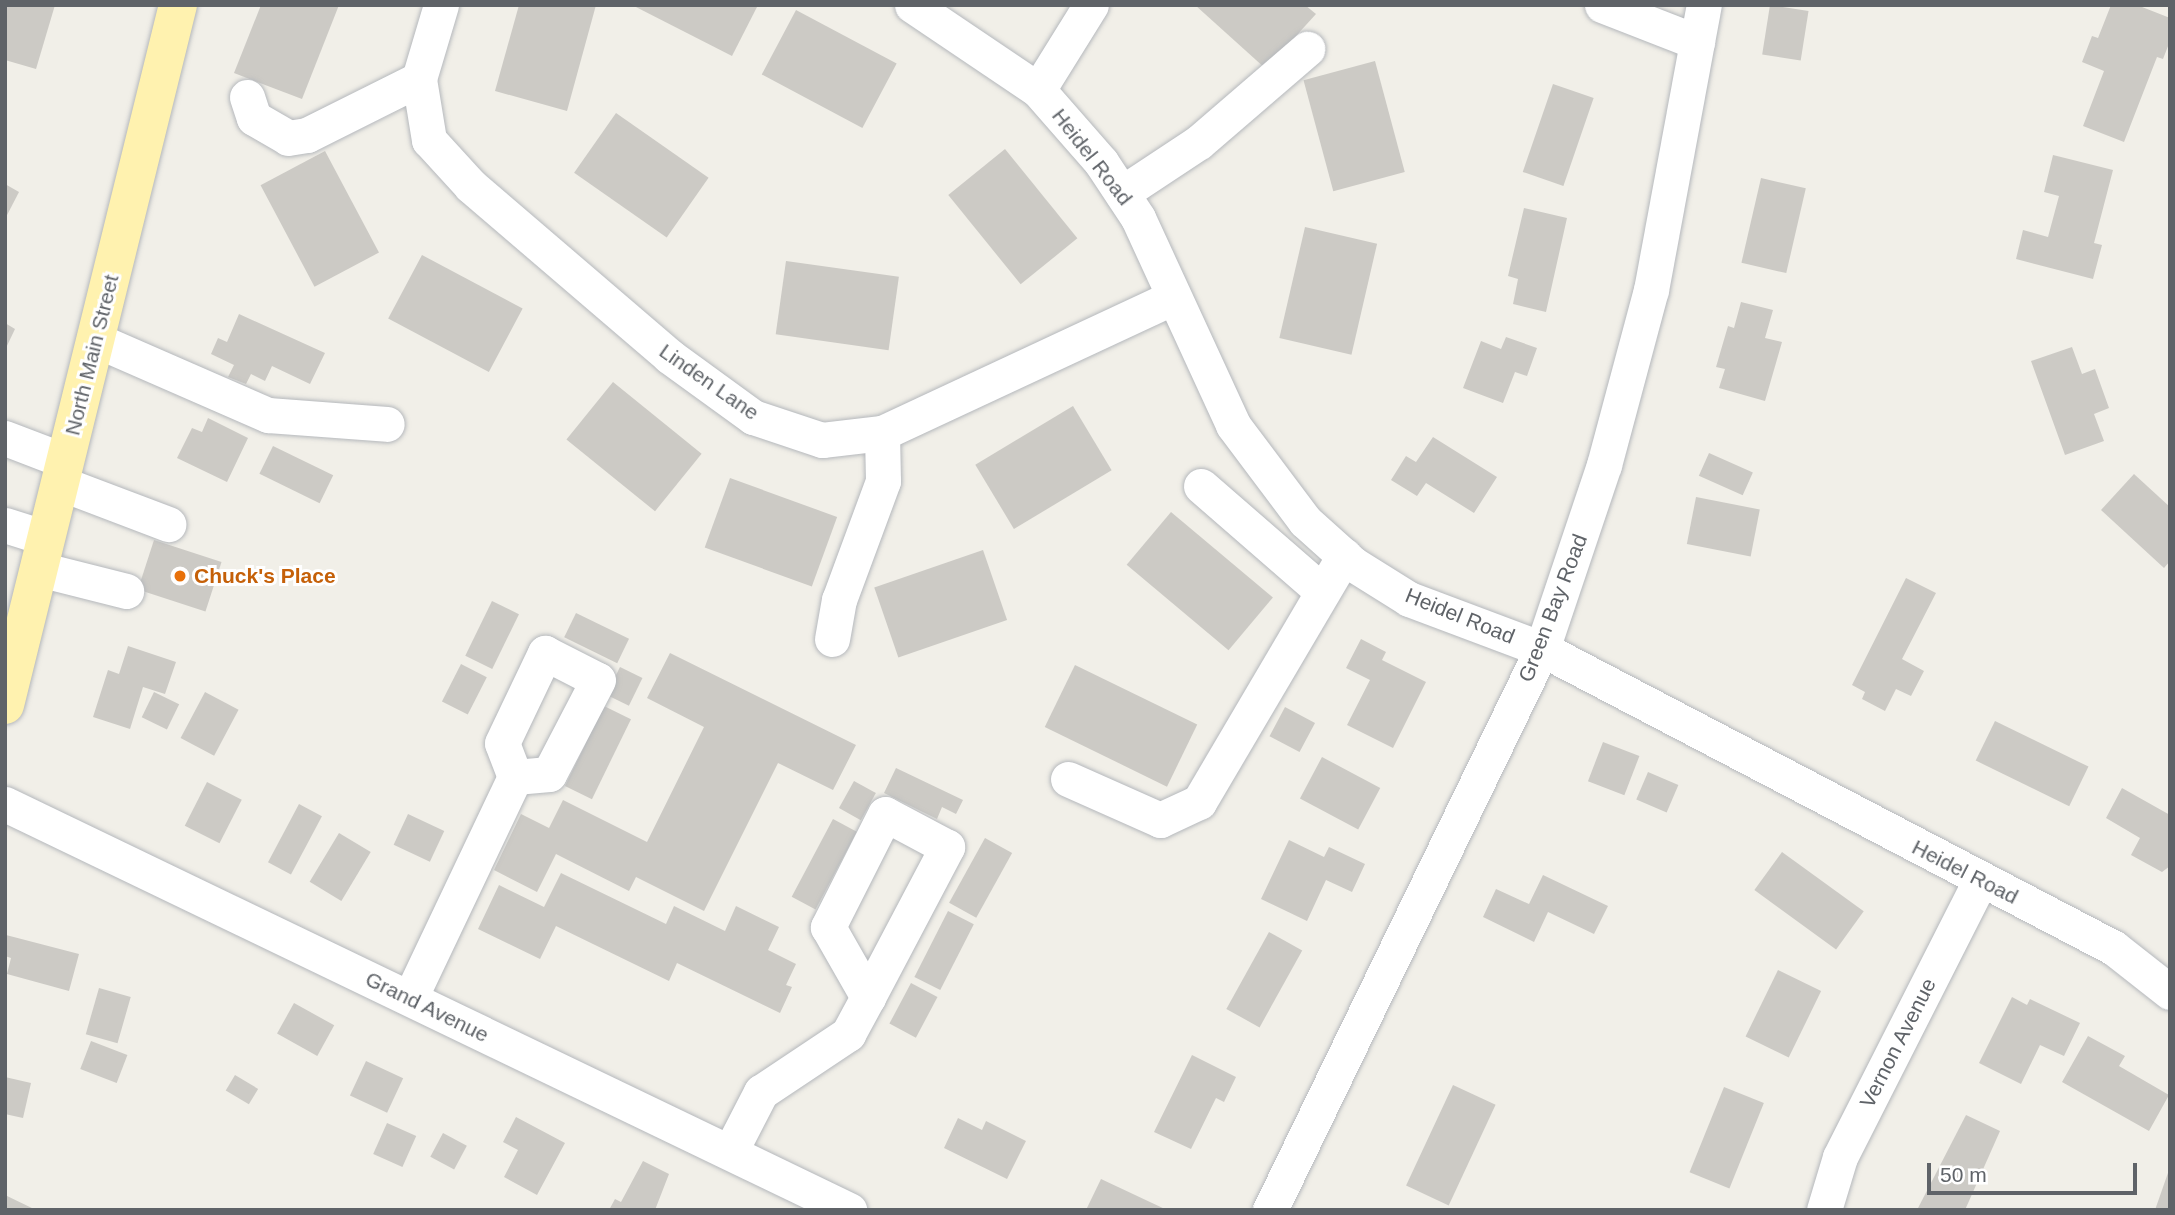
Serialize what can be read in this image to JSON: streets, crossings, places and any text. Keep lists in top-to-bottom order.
{
  "streets": {
    "main road": ["North Main Street"],
    "street": [
      "Heidel Road",
      "Linden Lane",
      "Green Bay Road",
      "Grand Avenue",
      "Vernon Avenue"
    ]
  },
  "crossings": [
    ["Heidel Road", "Linden Lane"],
    ["Heidel Road", "Green Bay Road"],
    ["Heidel Road", "Vernon Avenue"]
  ],
  "places": ["Chuck's Place"],
  "scale_bar": "50 m"
}
